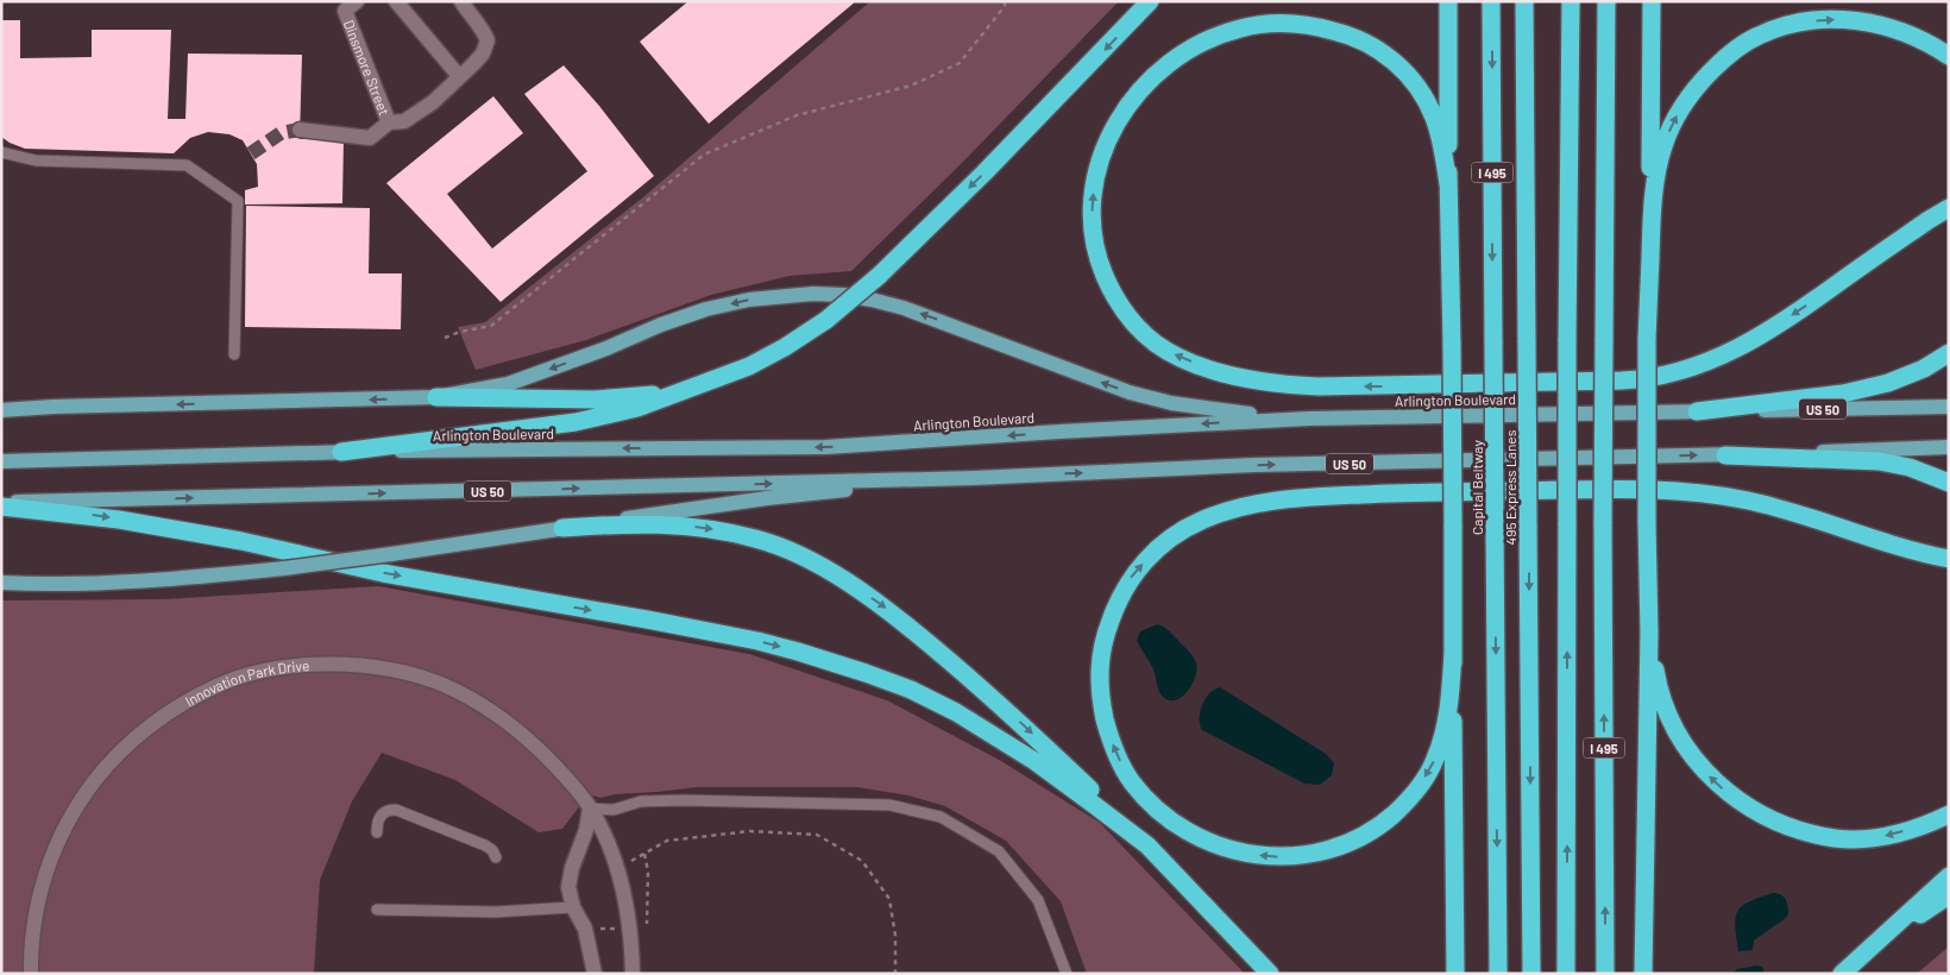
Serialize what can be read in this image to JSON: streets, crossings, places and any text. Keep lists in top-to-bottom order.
{
  "streets": {
    "highway": ["I 495", "Capital Beltway", "495 Express Lanes"],
    "main road": ["Arlington Boulevard", "US 50"],
    "street": ["Dinsmore Street", "Innovation Park Drive"]
  }
}
